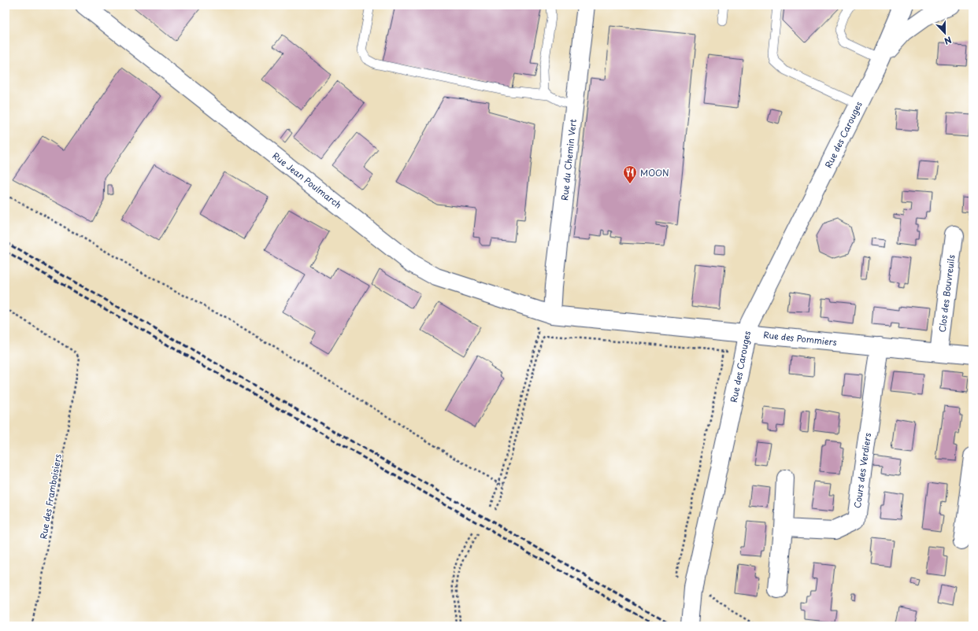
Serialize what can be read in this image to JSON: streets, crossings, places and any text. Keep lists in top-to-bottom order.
{
  "streets": {
    "street": [
      "Rue des Carouges",
      "Rue du Chemin Vert",
      "Rue Jean Poulmarch",
      "Clos des Bouvreuils",
      "Rue des Pommiers",
      "Cours des Verdiers"
    ],
    "path": ["Rue des Framboisiers"]
  },
  "crossings": [
    ["Rue des Carouges", "Rue des Pommiers"],
    ["Rue du Chemin Vert", "Rue Jean Poulmarch"],
    ["Rue du Chemin Vert", "Rue des Pommiers"],
    ["Rue Jean Poulmarch", "Rue des Pommiers"],
    ["Clos des Bouvreuils", "Rue des Pommiers"],
    ["Rue des Pommiers", "Cours des Verdiers"]
  ],
  "places": {
    "restaurant": ["MOON"]
  },
  "north": "bottom"
}
